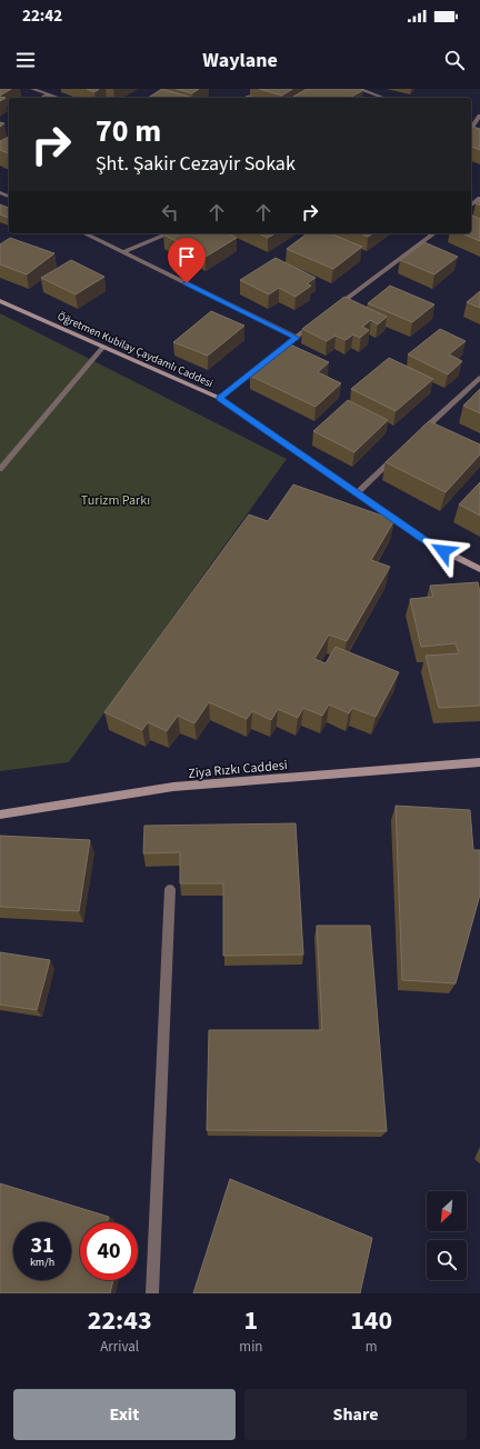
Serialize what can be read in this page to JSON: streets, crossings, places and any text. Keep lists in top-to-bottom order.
{
  "streets": {
    "street": ["Öğretmen Kubilay Çaydamlı Caddesi", "Ziya Rızkı Caddesi"]
  },
  "parks": ["Turizm Parkı"],
  "north": "bottom left",
  "page": {
    "status": "22:42",
    "header": "Waylane",
    "turn": ["70 m", "Şht. Şakir Cezayir Sokak"],
    "speed": "31 km/h",
    "limit": "40",
    "eta": [
      "22:43",
      "Arrival",
      "1",
      "min",
      "140",
      "m"
    ],
    "buttons": ["Exit", "Share"]
  }
}
